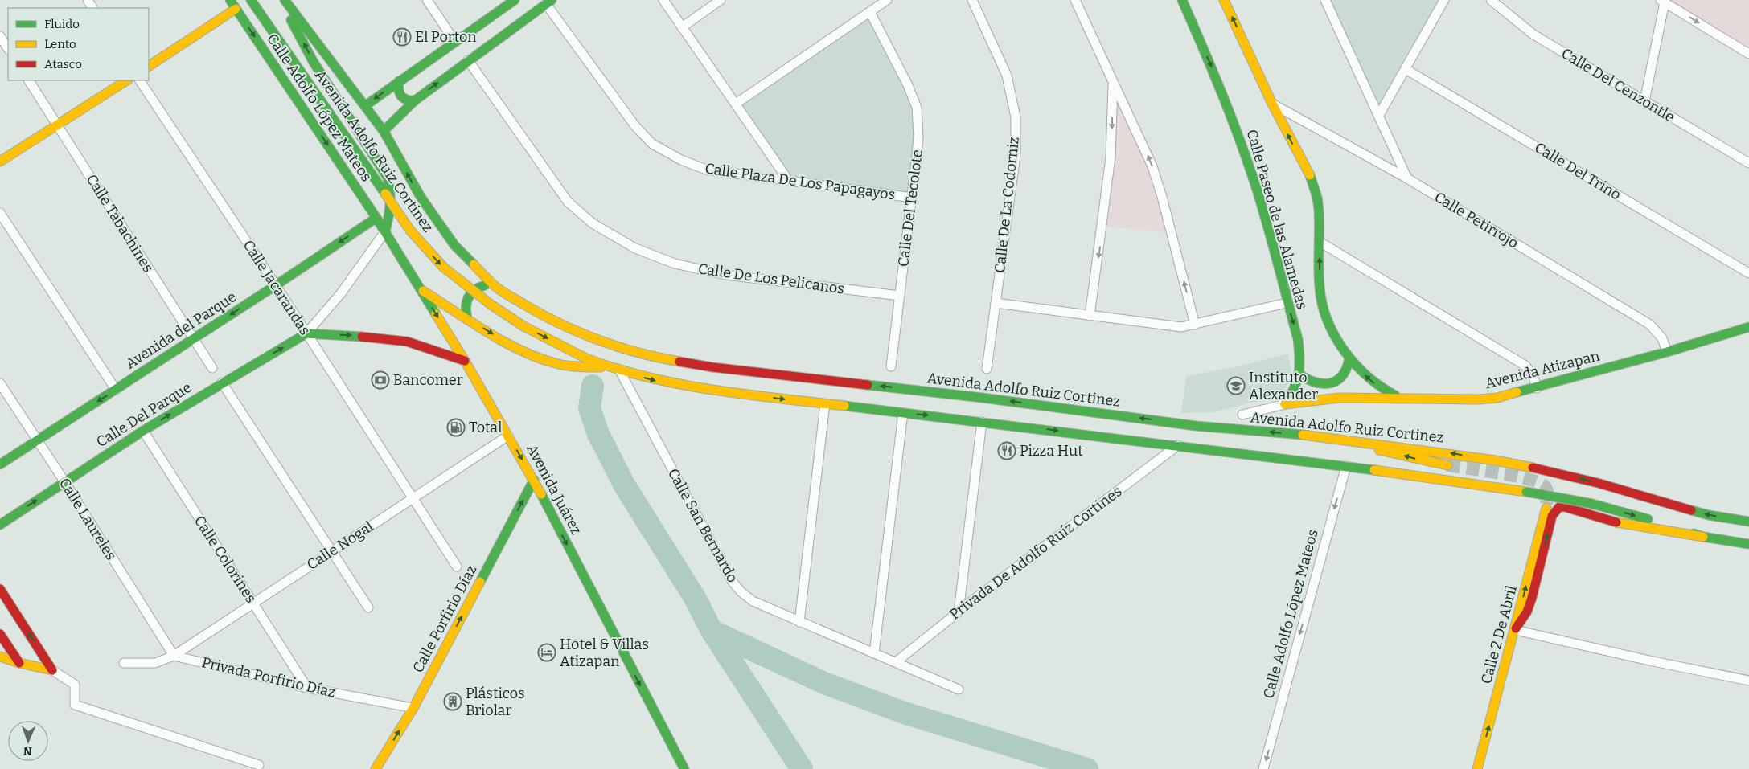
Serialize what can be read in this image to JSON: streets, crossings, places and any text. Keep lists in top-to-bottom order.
{
  "streets": {
    "main road": [
      "Calle Adolfo López Mateos",
      "Avenida Adolfo Ruiz Cortinez",
      "Calle Paseo de las Alamedas",
      "Avenida del Parque",
      "Avenida Atizapan",
      "Calle Del Parque",
      "Avenida Juárez",
      "Calle Porfirio Díaz",
      "Calle 2 De Abril"
    ],
    "street": [
      "Calle Del Cenzontle",
      "Calle Del Trino",
      "Calle Plaza De Los Papagayos",
      "Calle De La Codorniz",
      "Calle Del Tecolote",
      "Calle Petirrojo",
      "Calle Tabachines",
      "Calle De Los Pelicanos",
      "Calle Jacarandas",
      "Calle Laureles",
      "Calle San Bernardo",
      "Calle Nogal",
      "Privada De Adolfo Ruíz Cortines",
      "Calle Colorines",
      "Privada Porfirio Díaz"
    ]
  },
  "crossings": [
    ["Calle Adolfo López Mateos", "Avenida Adolfo Ruiz Cortinez"],
    ["Calle Adolfo López Mateos", "Avenida del Parque"],
    ["Calle Adolfo López Mateos", "Calle Del Parque"],
    ["Calle Adolfo López Mateos", "Avenida Juárez"],
    ["Avenida Adolfo Ruiz Cortinez", "Calle San Bernardo"],
    ["Avenida Adolfo Ruiz Cortinez", "Privada De Adolfo Ruíz Cortines"],
    ["Calle Plaza De Los Papagayos", "Calle Del Tecolote"],
    ["Calle Del Tecolote", "Calle De Los Pelicanos"],
    ["Calle Paseo de las Alamedas", "Calle Petirrojo"],
    ["Calle Paseo de las Alamedas", "Avenida Atizapan"],
    ["Calle Petirrojo", "Avenida Atizapan"],
    ["Calle Tabachines", "Avenida del Parque"],
    ["Calle Jacarandas", "Avenida del Parque"],
    ["Calle Jacarandas", "Calle Del Parque"],
    ["Calle Jacarandas", "Calle Nogal"],
    ["Avenida del Parque", "Calle Laureles"],
    ["Calle Del Parque", "Avenida Juárez"],
    ["Calle Del Parque", "Calle Laureles"],
    ["Calle Del Parque", "Calle Colorines"],
    ["Avenida Juárez", "Calle Nogal"],
    ["Avenida Juárez", "Calle Porfirio Díaz"],
    ["Calle Laureles", "Calle Nogal"],
    ["Calle Laureles", "Privada Porfirio Díaz"],
    ["Calle San Bernardo", "Privada De Adolfo Ruíz Cortines"],
    ["Calle Nogal", "Calle Colorines"],
    ["Calle Nogal", "Privada Porfirio Díaz"],
    ["Calle Colorines", "Privada Porfirio Díaz"],
    ["Calle Porfirio Díaz", "Privada Porfirio Díaz"]
  ],
  "one_way": [
    "Avenida del Parque",
    "Calle Del Parque",
    "Avenida Juárez",
    "Calle Porfirio Díaz",
    "Calle 2 De Abril"
  ],
  "places": {
    "restaurant": ["El Porton", "Pizza Hut"],
    "bank": ["Bancomer"],
    "school or university": ["Instituto Alexander"],
    "fuel station": ["Total"],
    "hotel": ["Hotel & Villas Atizapan"],
    "building": ["Plásticos Briolar"]
  },
  "legend": ["Fluido", "Lento", "Atasco"],
  "north": "bottom"
}
